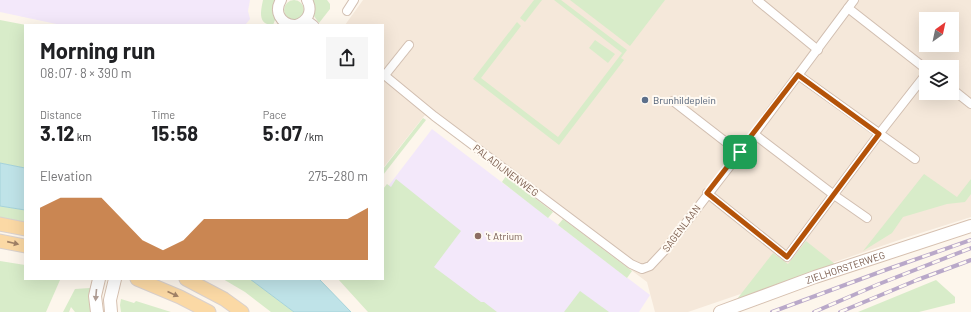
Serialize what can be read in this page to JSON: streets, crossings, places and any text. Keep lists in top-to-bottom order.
{
  "streets": {
    "main road": ["ZIELHORSTERWEG"],
    "street": ["PALADIJNENWEG", "SAGENLAAN"]
  },
  "crossings": [
    ["PALADIJNENWEG", "SAGENLAAN"]
  ],
  "places": ["Brunhildeplein", "'t Atrium"],
  "north": "top right",
  "page": {
    "heading": ["Morning run", "08:07 · 8 × 390 m"],
    "stats": [
      ["Distance", "3.12 km"],
      ["Time", "15:58"],
      ["Pace", "5:07 /km"]
    ],
    "chart": ["Elevation", "275–280 m"]
  }
}
